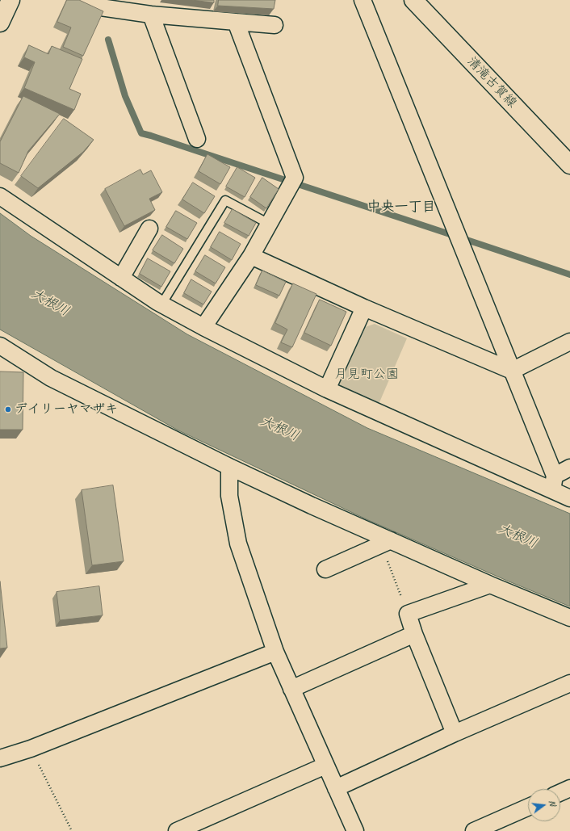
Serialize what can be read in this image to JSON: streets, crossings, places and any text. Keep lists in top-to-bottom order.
{
  "streets": {
    "main road": ["清滝古賀線"]
  },
  "districts": ["中央一丁目"],
  "water": ["大根川"],
  "parks": ["月見町公園"],
  "places": ["デイリーヤマザキ"],
  "north": "right"
}
